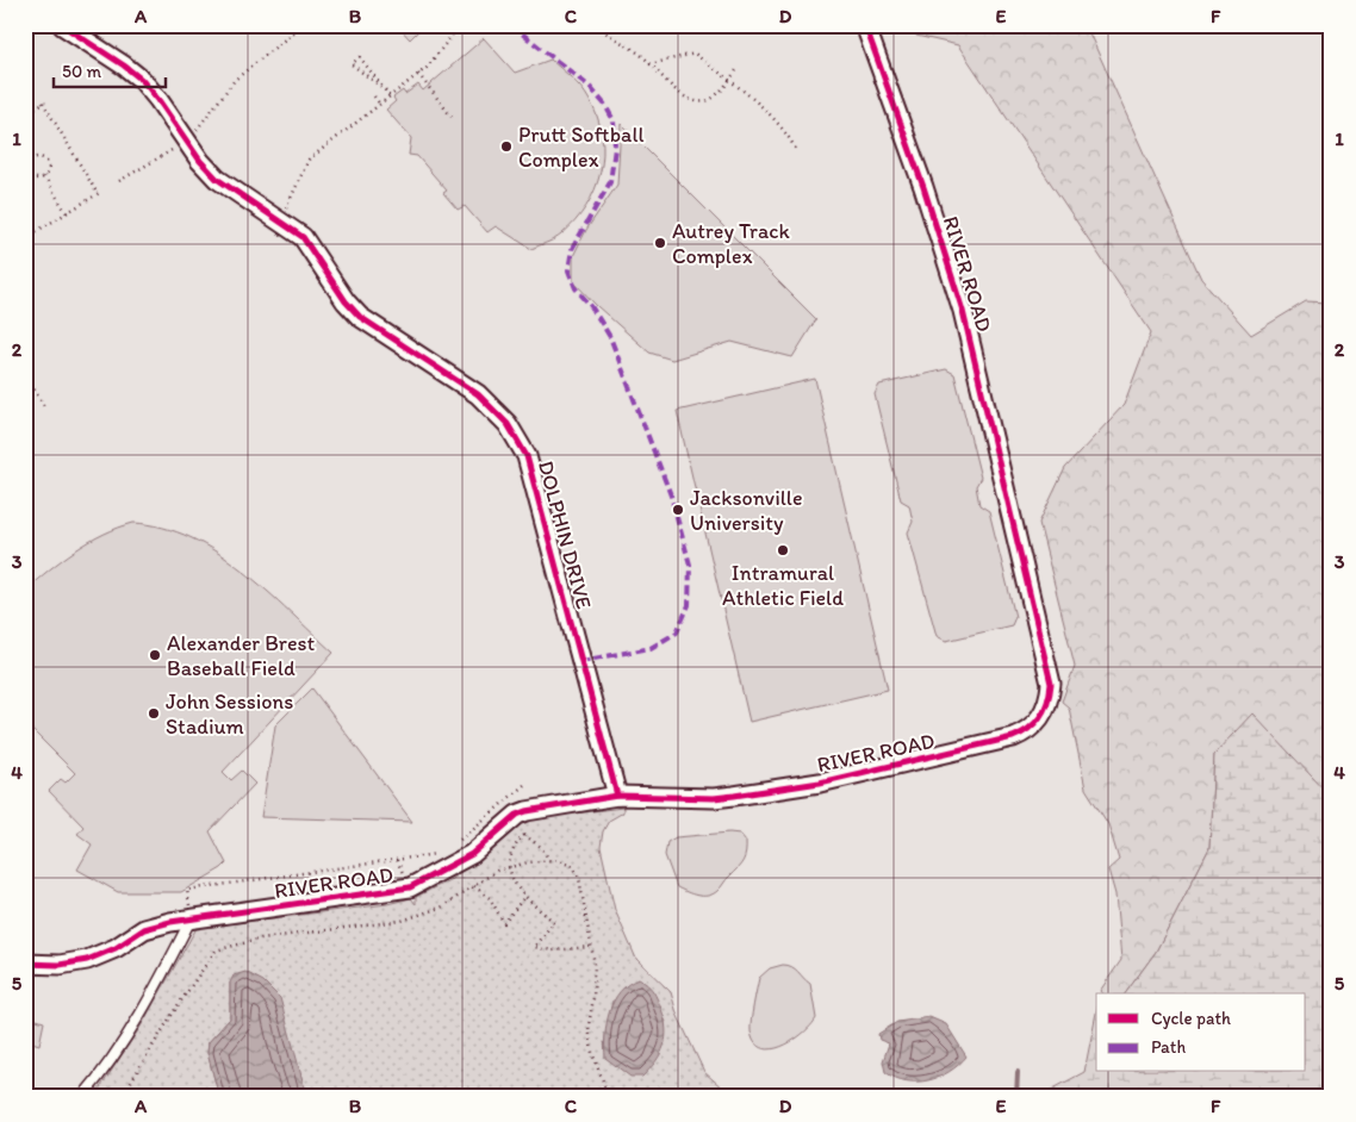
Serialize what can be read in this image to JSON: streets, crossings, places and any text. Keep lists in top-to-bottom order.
{
  "streets": {
    "street": ["RIVER ROAD", "DOLPHIN DRIVE"]
  },
  "crossings": [
    ["RIVER ROAD", "DOLPHIN DRIVE"]
  ],
  "places": [
    "Prutt Softball Complex",
    "Autrey Track Complex",
    "Jacksonville University",
    "Intramural Athletic Field",
    "Alexander Brest Baseball Field",
    "John Sessions Stadium"
  ],
  "legend": ["Cycle path", "Path"],
  "scale_bar": "50 m",
  "grid": {
    "columns": [
      "A",
      "B",
      "C",
      "D",
      "E",
      "F"
    ],
    "rows": [
      "1",
      "2",
      "3",
      "4",
      "5"
    ]
  }
}
